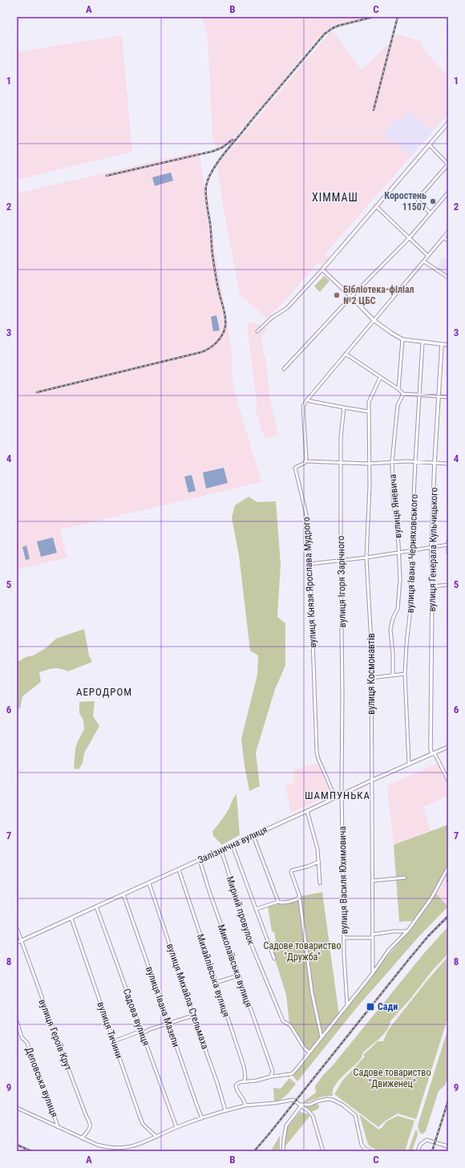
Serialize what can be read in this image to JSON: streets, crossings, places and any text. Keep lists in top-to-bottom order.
{
  "streets": {
    "street": [
      "вулиця Яневича",
      "вулиця Генерала Кульчицького",
      "вулиця Івана Черняховського",
      "вулиця Ігоря Зарічного",
      "вулиця Князя Ярослава Мудрого",
      "вулиця Космонавтів",
      "Залізнична вулиця",
      "вулиця Василя Юхимовича",
      "Мирний провулок",
      "Миколаївська вулиця",
      "Михайлівська вулиця",
      "вулиця Михайла Стельмаха",
      "вулиця Івана Мазепи",
      "Садова вулиця",
      "вулиця Тичини",
      "вулиця Героїв Крут",
      "Деповська вулиця"
    ]
  },
  "crossings": [
    ["вулиця Генерала Кульчицького", "Залізнична вулиця"],
    ["вулиця Івана Черняховського", "Залізнична вулиця"],
    ["вулиця Ігоря Зарічного", "Залізнична вулиця"],
    ["вулиця Ігоря Зарічного", "вулиця Василя Юхимовича"],
    ["вулиця Князя Ярослава Мудрого", "Залізнична вулиця"],
    ["вулиця Космонавтів", "Залізнична вулиця"],
    ["Залізнична вулиця", "вулиця Василя Юхимовича"],
    ["Залізнична вулиця", "Мирний провулок"],
    ["Залізнична вулиця", "Миколаївська вулиця"],
    ["Залізнична вулиця", "Михайлівська вулиця"],
    ["Залізнична вулиця", "вулиця Михайла Стельмаха"],
    ["Залізнична вулиця", "вулиця Івана Мазепи"],
    ["Залізнична вулиця", "Садова вулиця"],
    ["Залізнична вулиця", "вулиця Тичини"],
    ["Залізнична вулиця", "вулиця Героїв Крут"]
  ],
  "districts": ["ХІММАШ", "АЕРОДРОМ", "ШАМПУНЬКА"],
  "parks": ["Садове товариство \"Дружба\"", "Садове товариство \"Движенец\""],
  "places": {
    "other": ["Коростень 11507", "Бібліотека-філіал №2 ЦБС"],
    "transit": ["Сади"]
  },
  "grid": {
    "columns": ["A", "B", "C"],
    "rows": [
      "1",
      "2",
      "3",
      "4",
      "5",
      "6",
      "7",
      "8",
      "9"
    ]
  }
}
